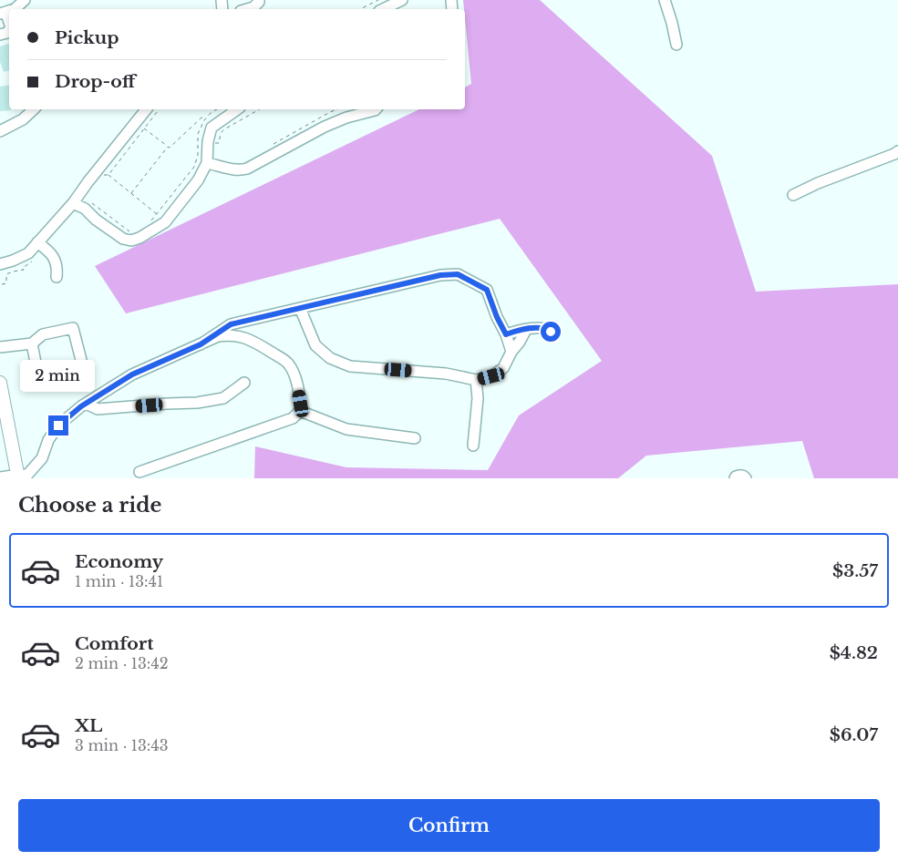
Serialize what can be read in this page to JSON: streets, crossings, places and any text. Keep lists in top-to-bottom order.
{
  "page": {
    "banner": ["Pickup", "Drop-off"],
    "bubble": "2 min",
    "heading": "Choose a ride",
    "list": [
      {
        "name": "Economy",
        "note": "1 min · 13:41",
        "value": "$3.57"
      },
      {
        "name": "Comfort",
        "note": "2 min · 13:42",
        "value": "$4.82"
      },
      {
        "name": "XL",
        "note": "3 min · 13:43",
        "value": "$6.07"
      }
    ],
    "buttons": "Confirm"
  }
}
